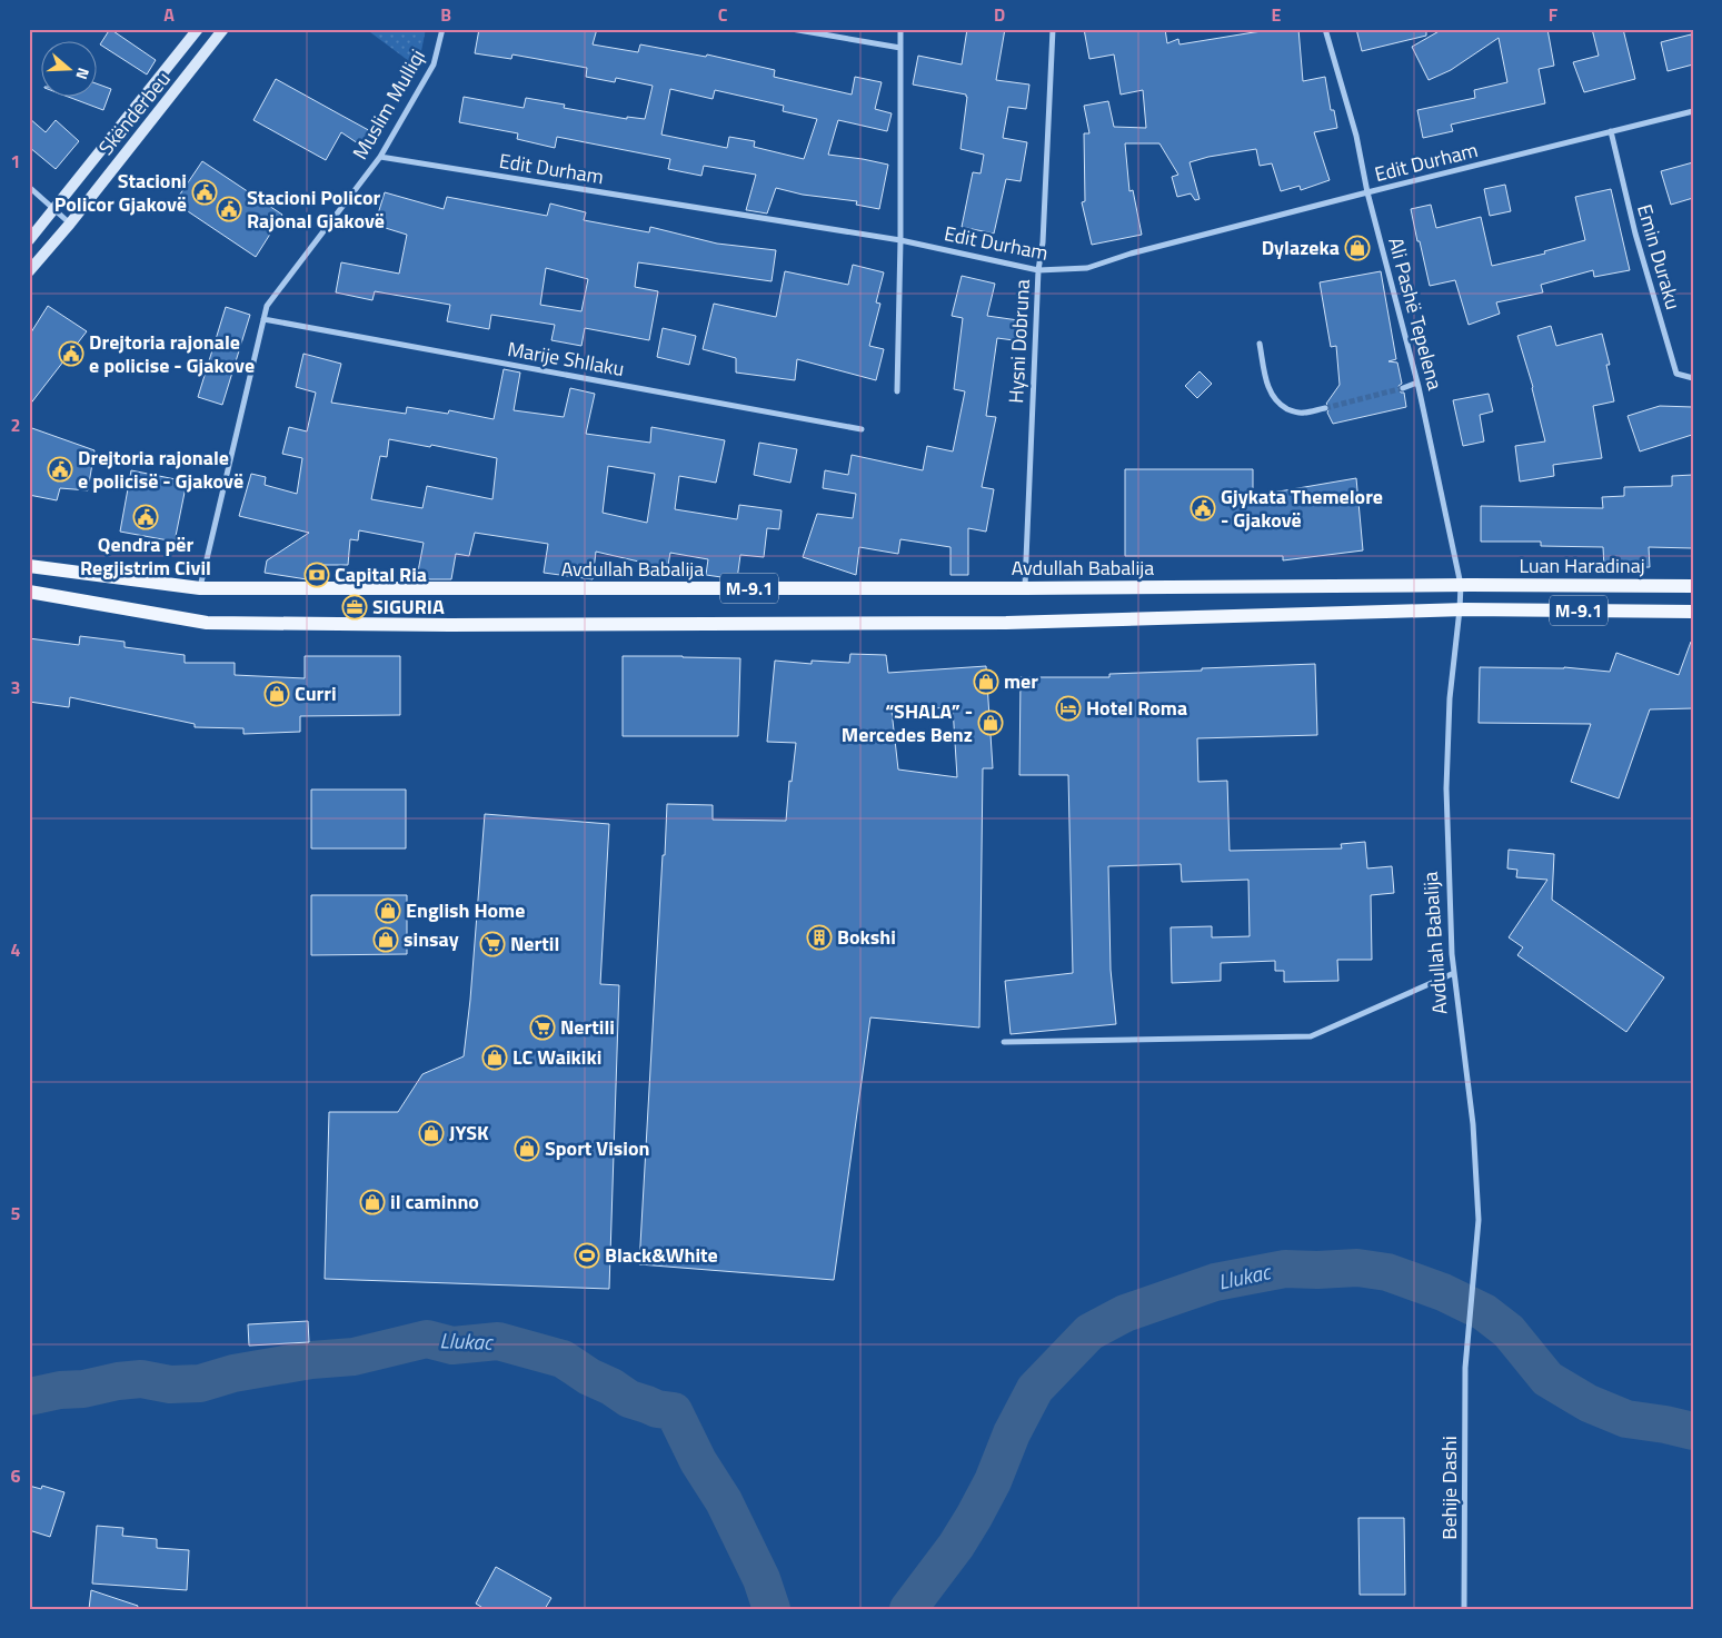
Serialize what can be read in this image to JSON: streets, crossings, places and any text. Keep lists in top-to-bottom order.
{
  "streets": {
    "main road": [
      "Skënderbeu",
      "Luan Haradinaj",
      "Avdullah Babalija",
      "M-9.1"
    ],
    "street": [
      "Muslim Mulliqi",
      "Edit Durham",
      "Emin Duraku",
      "Ali Pashë Tepelena",
      "Hysni Dobruna",
      "Marije Shllaku",
      "Behije Dashi"
    ]
  },
  "crossings": [
    ["Muslim Mulliqi", "Edit Durham"],
    ["Muslim Mulliqi", "Marije Shllaku"],
    ["Muslim Mulliqi", "Avdullah Babalija"],
    ["Edit Durham", "Emin Duraku"],
    ["Edit Durham", "Ali Pashë Tepelena"],
    ["Edit Durham", "Hysni Dobruna"],
    ["Ali Pashë Tepelena", "Luan Haradinaj"],
    ["Ali Pashë Tepelena", "Avdullah Babalija"],
    ["Ali Pashë Tepelena", "M-9.1"],
    ["Hysni Dobruna", "Avdullah Babalija"],
    ["Luan Haradinaj", "Avdullah Babalija"],
    ["Avdullah Babalija", "M-9.1"],
    ["Avdullah Babalija", "Behije Dashi"]
  ],
  "water": ["Llukac"],
  "places": {
    "public building": [
      "Stacioni Policor Gjakovë",
      "Stacioni Policor Rajonal Gjakovë",
      "Drejtoria rajonale e policise - Gjakove",
      "Drejtoria rajonale e policisë - Gjakovë",
      "Gjykata Themelore - Gjakovë",
      "Qendra për Regjistrim Civil"
    ],
    "shop": [
      "Dylazeka",
      "mer",
      "Curri",
      "“SHALA” - Mercedes Benz",
      "English Home",
      "sinsay",
      "LC Waikiki",
      "JYSK",
      "Sport Vision",
      "il caminno"
    ],
    "bank": ["Capital Ria"],
    "office": ["SIGURIA"],
    "hotel": ["Hotel Roma"],
    "building": ["Bokshi"],
    "supermarket": ["Nertil", "Nertili"],
    "sports": ["Black&White"]
  },
  "north": "right",
  "grid": {
    "columns": [
      "A",
      "B",
      "C",
      "D",
      "E",
      "F"
    ],
    "rows": [
      "1",
      "2",
      "3",
      "4",
      "5",
      "6"
    ]
  }
}
